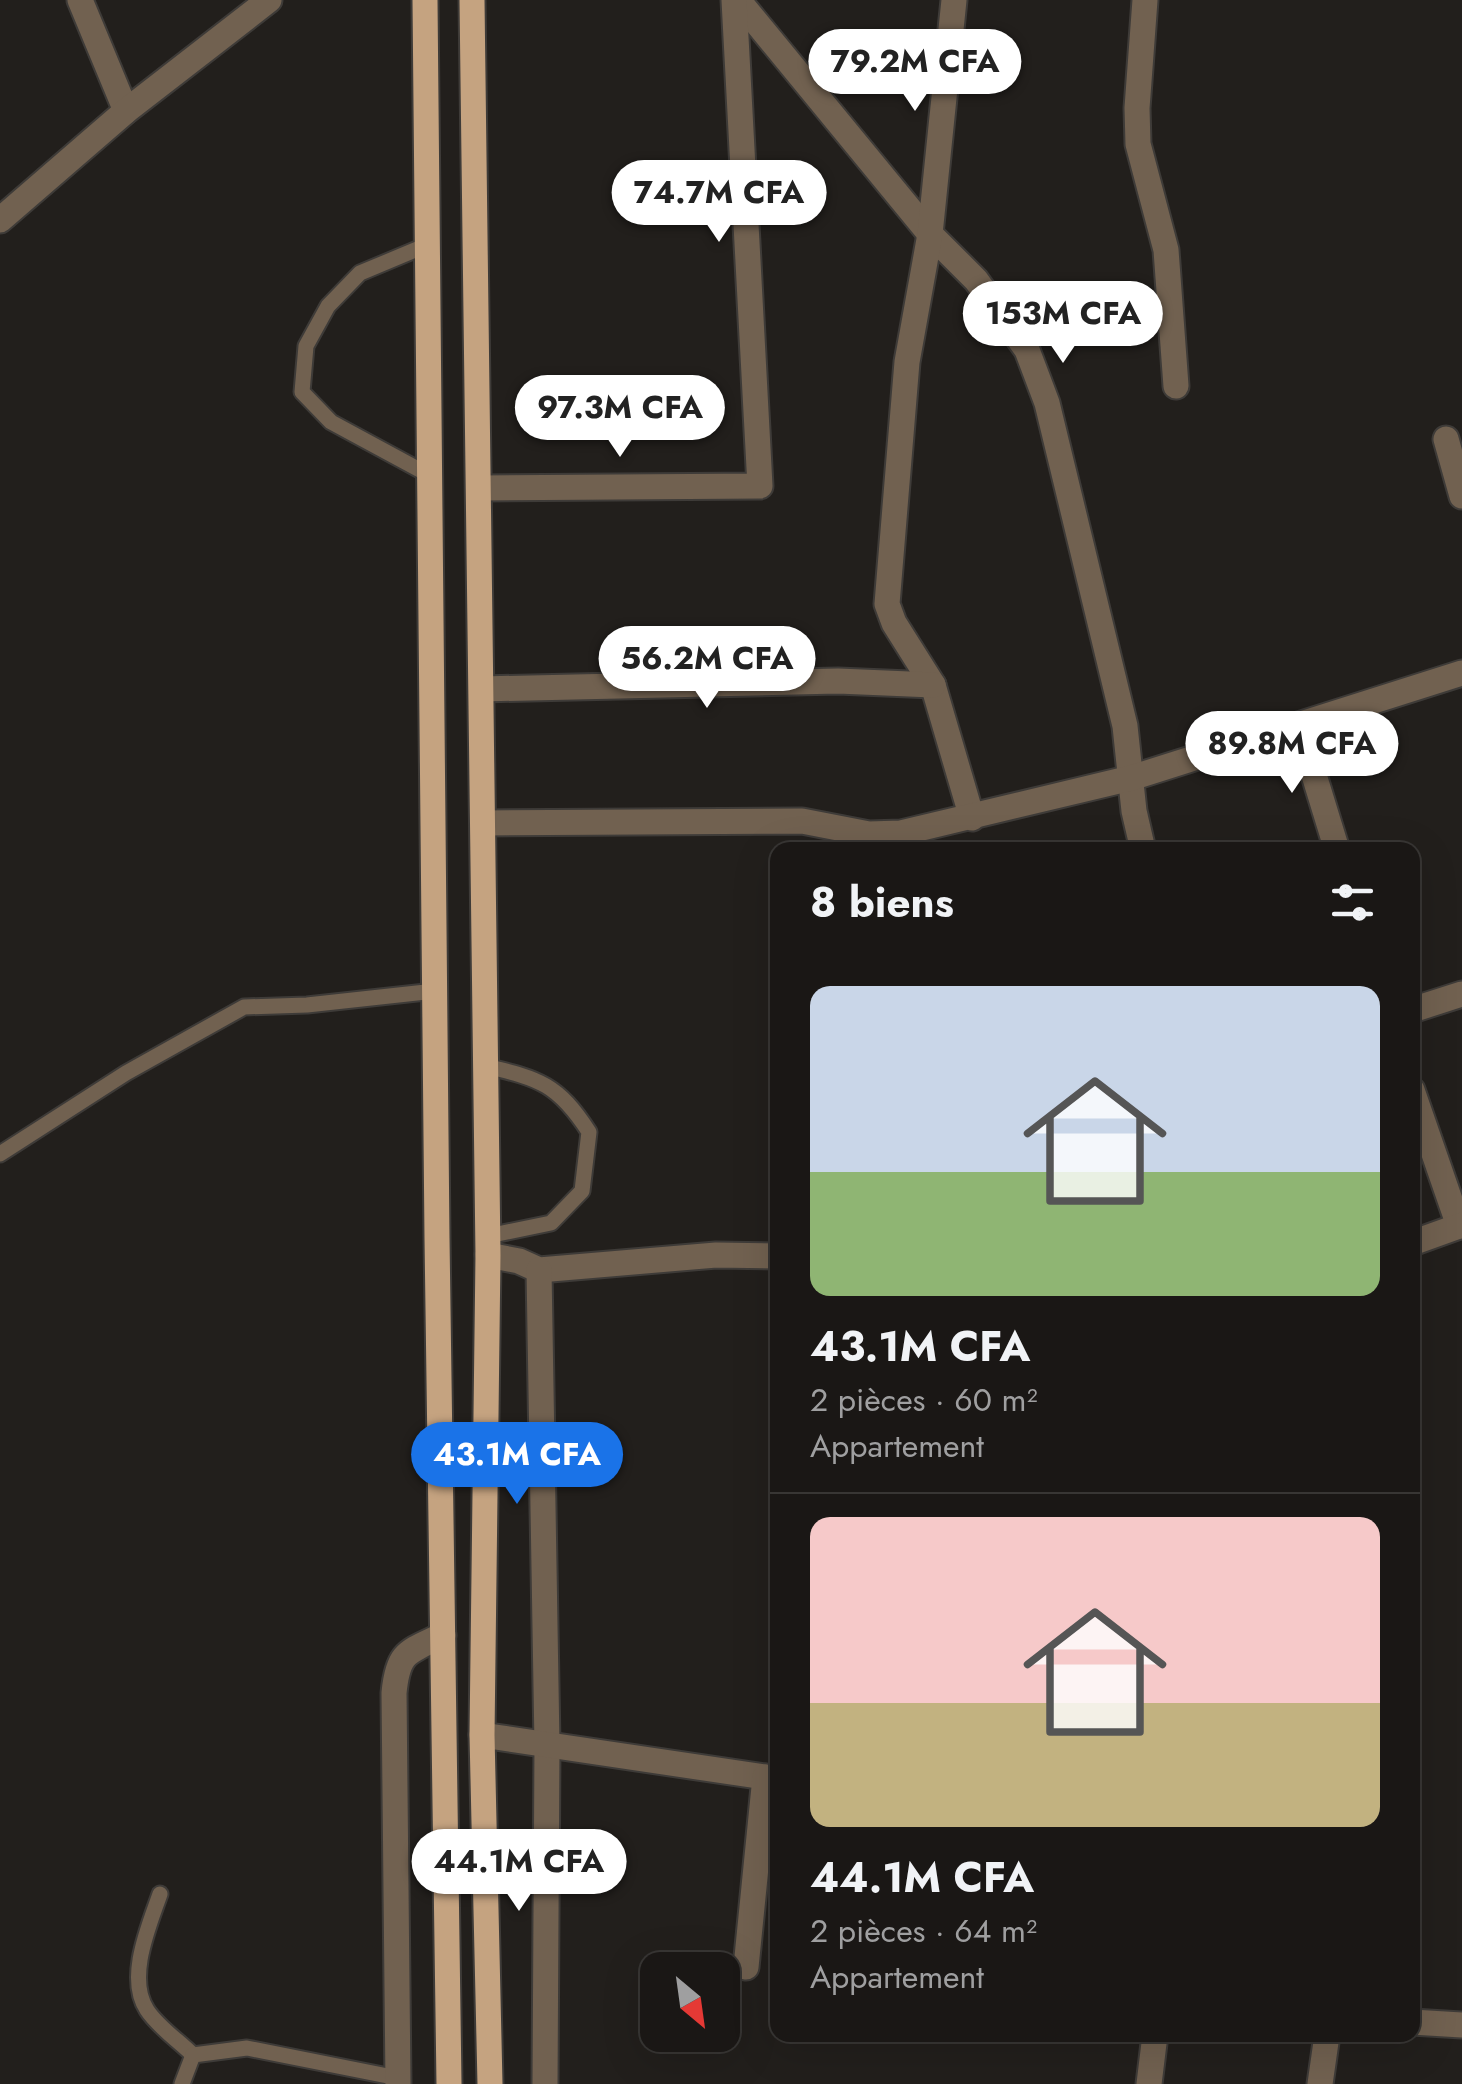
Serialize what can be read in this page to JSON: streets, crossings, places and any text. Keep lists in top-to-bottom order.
{
  "north": "bottom right",
  "page": {
    "price": [
      "79.2M CFA",
      "74.7M CFA",
      "153M CFA",
      "97.3M CFA",
      "56.2M CFA",
      "89.8M CFA",
      "43.1M CFA",
      "44.1M CFA"
    ],
    "heading": "8 biens",
    "list": [
      {
        "name": "43.1M CFA",
        "note": "2 pièces · 60 m² · Appartement"
      },
      {
        "name": "44.1M CFA",
        "note": "2 pièces · 64 m² · Appartement"
      }
    ]
  }
}
